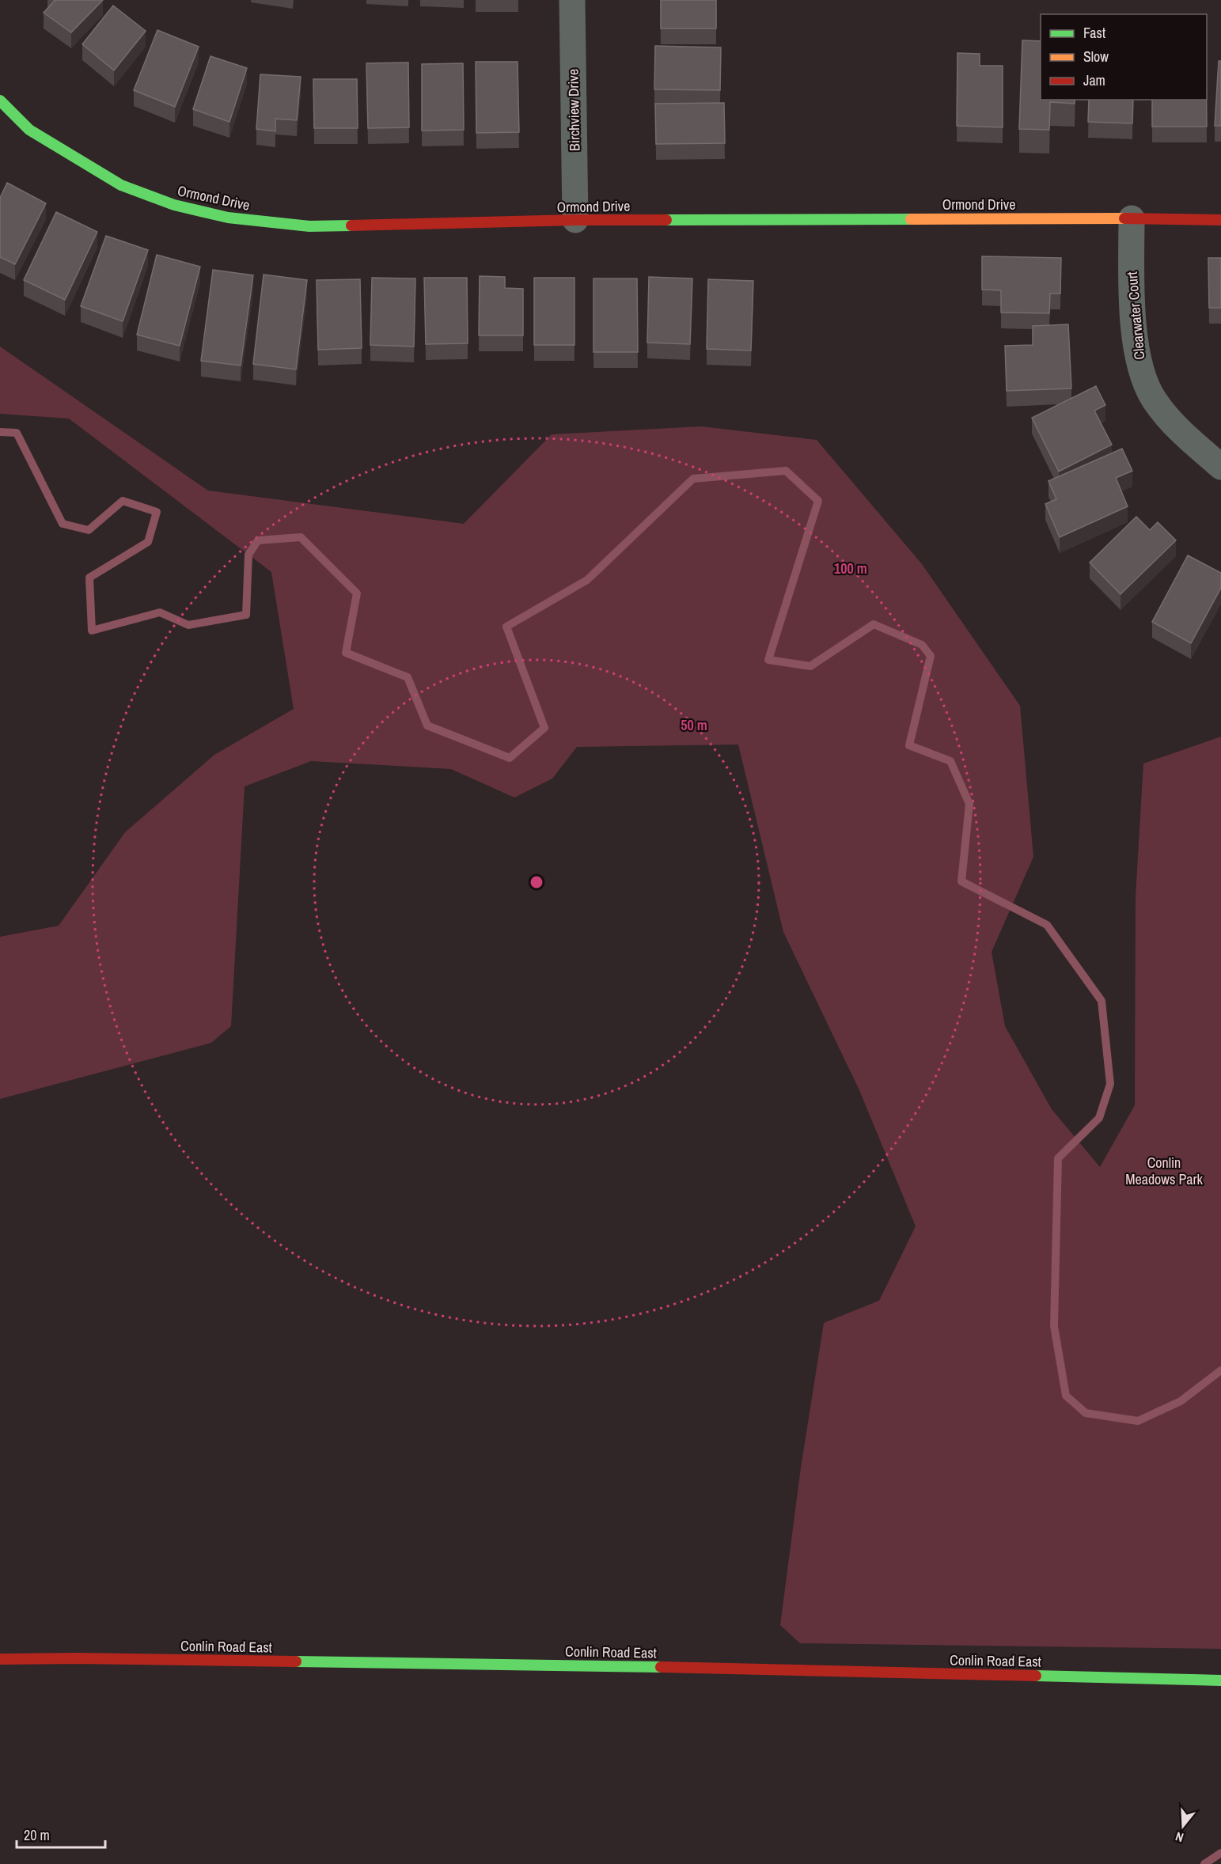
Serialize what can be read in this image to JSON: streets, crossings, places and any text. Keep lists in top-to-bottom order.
{
  "streets": {
    "street": [
      "Birchview Drive",
      "Ormond Drive",
      "Clearwater Court",
      "Conlin Road East"
    ]
  },
  "crossings": [
    ["Birchview Drive", "Ormond Drive"],
    ["Ormond Drive", "Clearwater Court"]
  ],
  "parks": ["Conlin Meadows Park"],
  "legend": ["Fast", "Slow", "Jam"],
  "scale_bar": "20 m",
  "north": "bottom",
  "rings": ["100 m", "50 m"]
}
